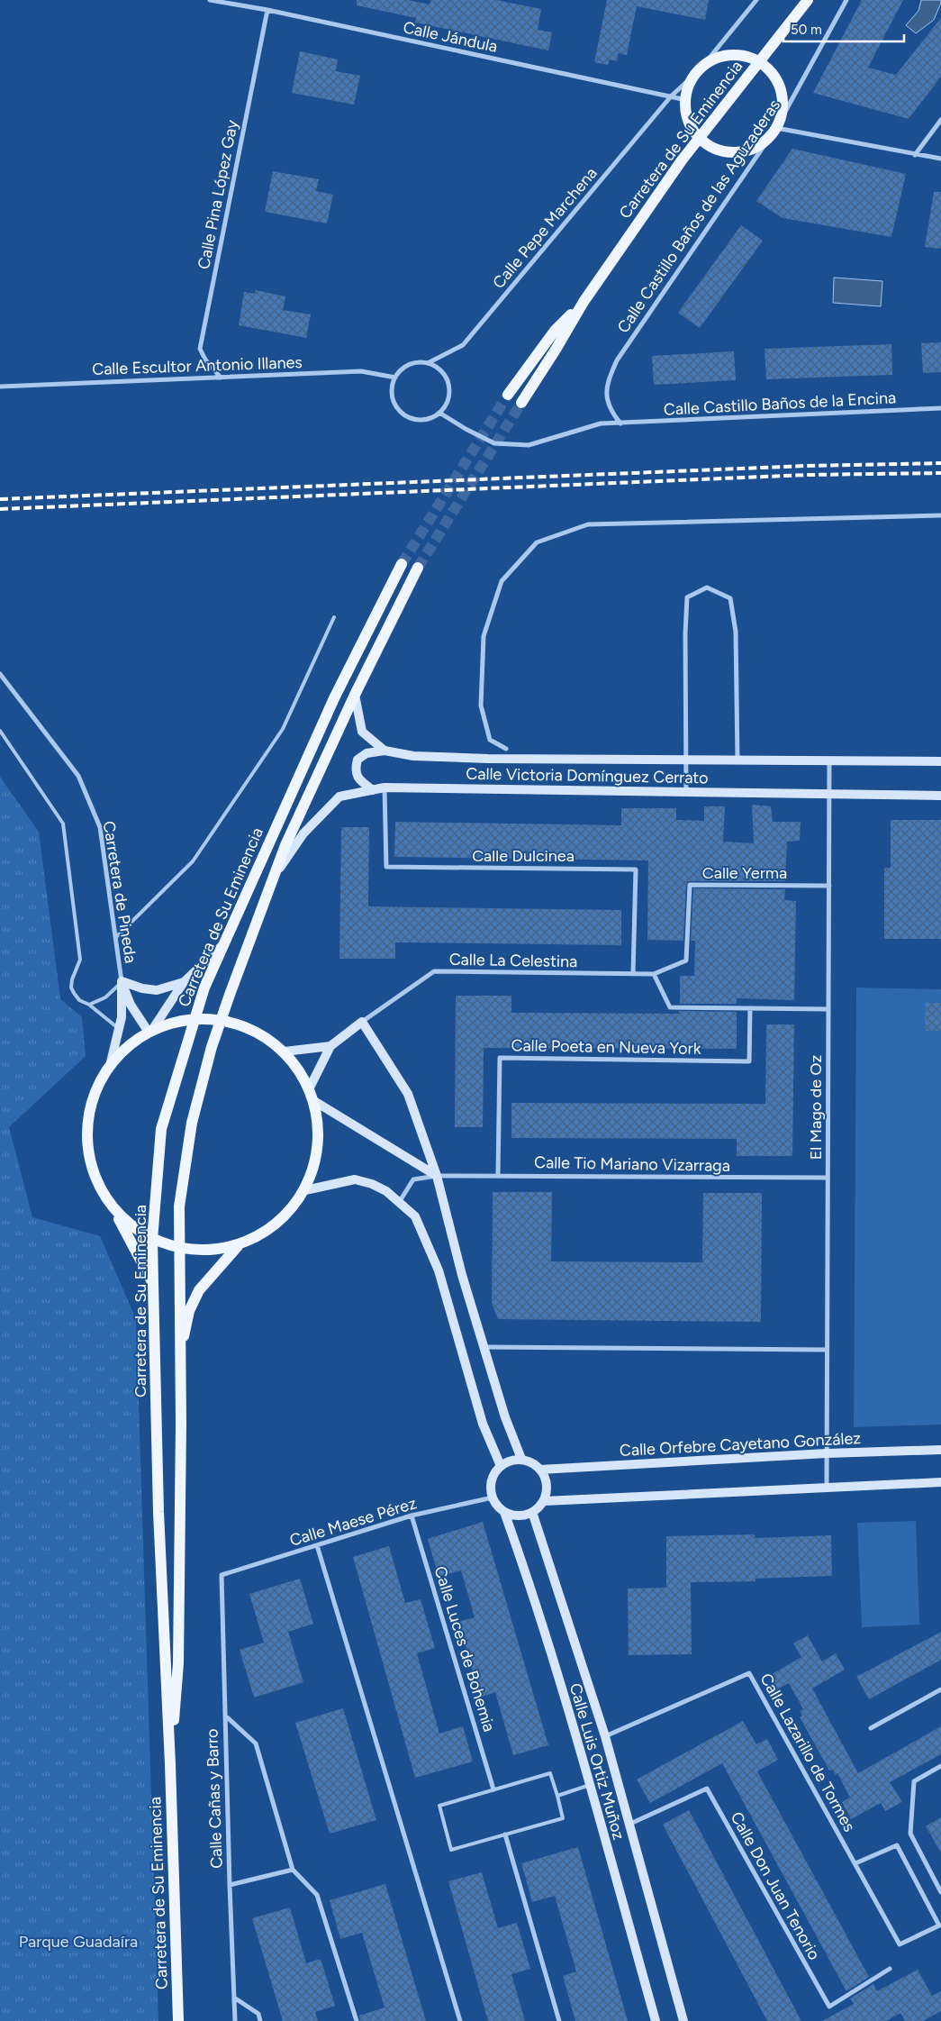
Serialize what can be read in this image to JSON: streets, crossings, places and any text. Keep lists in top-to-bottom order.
{
  "streets": {
    "main road": ["Carretera de Su Eminencia"],
    "street": [
      "Calle Jándula",
      "Calle Pina López Gay",
      "Calle Castillo Baños de las Aguzaderas",
      "Calle Pepe Marchena",
      "Calle Escultor Antonio Illanes",
      "Calle Castillo Baños de la Encina",
      "Calle Victoria Domínguez Cerrato",
      "Calle Dulcinea",
      "Calle Yerma",
      "Carretera de Pineda",
      "Calle La Celestina",
      "Calle Poeta en Nueva York",
      "El Mago de Oz",
      "Calle Tio Mariano Vizarraga",
      "Calle Orfebre Cayetano González",
      "Calle Maese Pérez",
      "Calle Luces de Bohemia",
      "Calle Lazarillo de Tormes",
      "Calle Luis Ortiz Muñoz",
      "Calle Cañas y Barro",
      "Calle Don Juan Tenorio"
    ]
  },
  "crossings": [
    ["Calle Jándula", "Calle Pina López Gay"],
    ["Calle Jándula", "Calle Pepe Marchena"],
    ["Carretera de Su Eminencia", "Calle Victoria Domínguez Cerrato"],
    ["Calle Pina López Gay", "Calle Escultor Antonio Illanes"],
    ["Calle Castillo Baños de las Aguzaderas", "Calle Castillo Baños de la Encina"],
    ["Calle Pepe Marchena", "Calle Escultor Antonio Illanes"],
    ["Calle Pepe Marchena", "Calle Castillo Baños de la Encina"],
    ["Calle Escultor Antonio Illanes", "Calle Castillo Baños de la Encina"],
    ["Calle Victoria Domínguez Cerrato", "Calle Dulcinea"],
    ["Calle Victoria Domínguez Cerrato", "El Mago de Oz"],
    ["Calle Dulcinea", "Calle La Celestina"],
    ["Calle Yerma", "Calle La Celestina"],
    ["Calle Yerma", "El Mago de Oz"],
    ["Calle Poeta en Nueva York", "Calle Tio Mariano Vizarraga"],
    ["El Mago de Oz", "Calle Tio Mariano Vizarraga"],
    ["El Mago de Oz", "Calle Orfebre Cayetano González"],
    ["Calle Orfebre Cayetano González", "Calle Maese Pérez"],
    ["Calle Orfebre Cayetano González", "Calle Luis Ortiz Muñoz"],
    ["Calle Maese Pérez", "Calle Luces de Bohemia"],
    ["Calle Maese Pérez", "Calle Luis Ortiz Muñoz"],
    ["Calle Maese Pérez", "Calle Cañas y Barro"],
    ["Calle Lazarillo de Tormes", "Calle Luis Ortiz Muñoz"],
    ["Calle Luis Ortiz Muñoz", "Calle Don Juan Tenorio"]
  ],
  "parks": ["Parque Guadaíra"],
  "scale_bar": "50 m"
}
